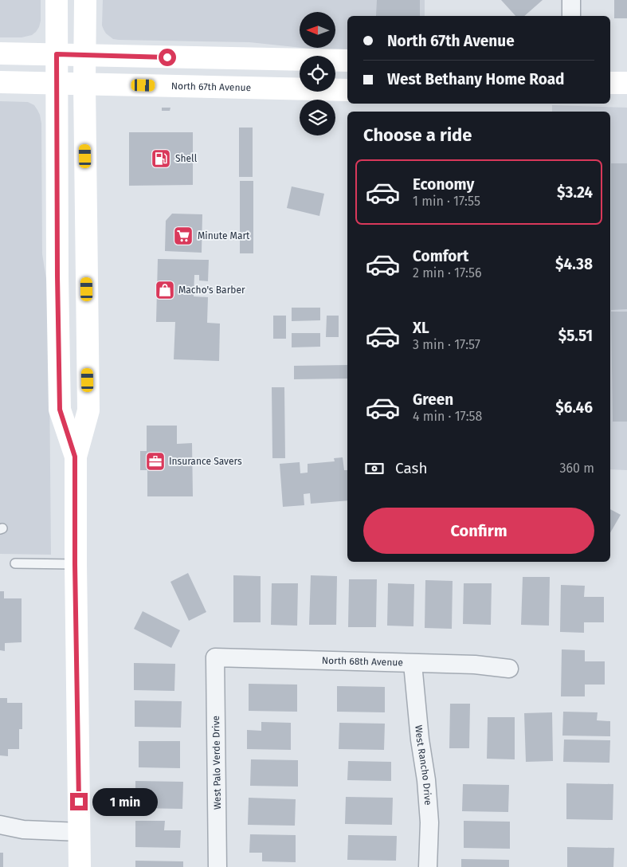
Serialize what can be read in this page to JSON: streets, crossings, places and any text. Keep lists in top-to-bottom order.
{
  "streets": {
    "main road": ["North 67th Avenue"],
    "street": ["North 68th Avenue", "West Palo Verde Drive", "West Rancho Drive"]
  },
  "crossings": [
    ["North 68th Avenue", "West Palo Verde Drive"],
    ["North 68th Avenue", "West Rancho Drive"]
  ],
  "places": {
    "fuel station": ["Shell"],
    "supermarket": ["Minute Mart"],
    "shop": ["Macho's Barber"],
    "office": ["Insurance Savers"]
  },
  "north": "left",
  "page": {
    "banner": ["North 67th Avenue", "West Bethany Home Road"],
    "heading": "Choose a ride",
    "list": [
      {
        "name": "Economy",
        "note": "1 min · 17:55",
        "value": "$3.24"
      },
      {
        "name": "Comfort",
        "note": "2 min · 17:56",
        "value": "$4.38"
      },
      {
        "name": "XL",
        "note": "3 min · 17:57",
        "value": "$5.51"
      },
      {
        "name": "Green",
        "note": "4 min · 17:58",
        "value": "$6.46"
      }
    ],
    "pay": ["Cash", "360 m"],
    "buttons": "Confirm",
    "bubble": "1 min"
  }
}
